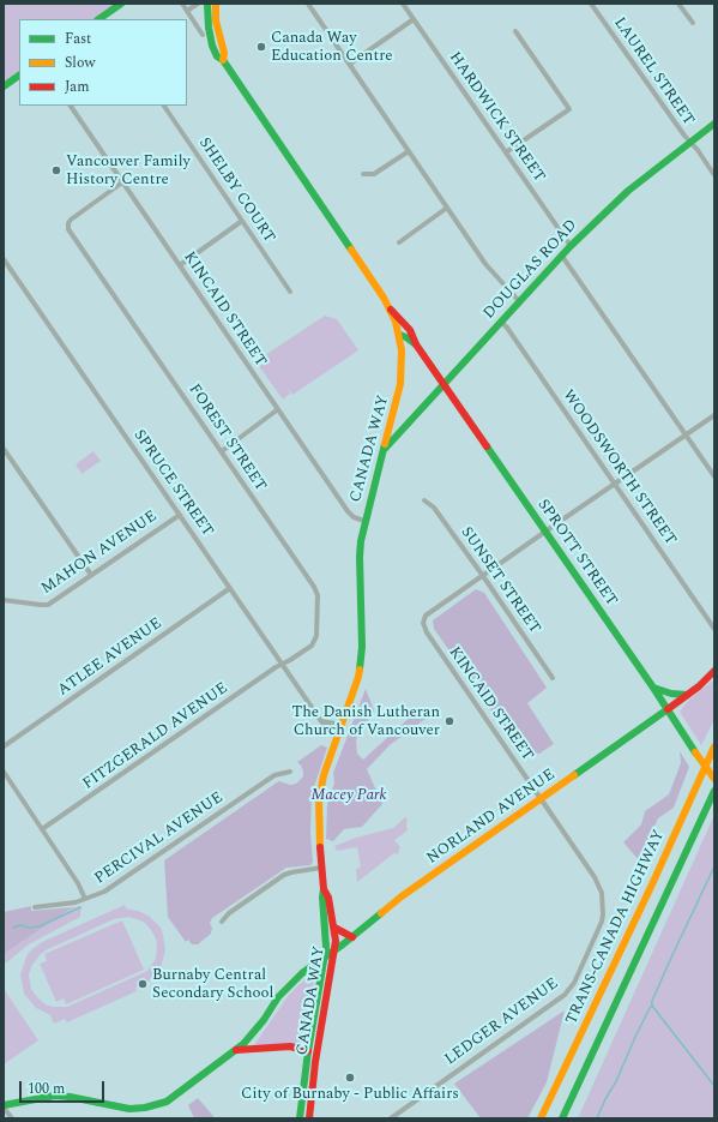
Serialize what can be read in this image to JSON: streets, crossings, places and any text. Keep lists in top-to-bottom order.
{
  "streets": {
    "main road": [
      "DOUGLAS ROAD",
      "CANADA WAY",
      "SPROTT STREET",
      "NORLAND AVENUE",
      "TRANS-CANADA HIGHWAY"
    ],
    "street": [
      "LAUREL STREET",
      "HARDWICK STREET",
      "SHELBY COURT",
      "KINCAID STREET",
      "FOREST STREET",
      "WOODSWORTH STREET",
      "SPRUCE STREET",
      "MAHON AVENUE",
      "SUNSET STREET",
      "ATLEE AVENUE",
      "FITZGERALD AVENUE",
      "PERCIVAL AVENUE",
      "LEDGER AVENUE"
    ]
  },
  "crossings": [
    ["LAUREL STREET", "DOUGLAS ROAD"],
    ["HARDWICK STREET", "DOUGLAS ROAD"],
    ["DOUGLAS ROAD", "CANADA WAY"],
    ["DOUGLAS ROAD", "WOODSWORTH STREET"],
    ["DOUGLAS ROAD", "SPROTT STREET"],
    ["KINCAID STREET", "FOREST STREET"],
    ["KINCAID STREET", "CANADA WAY"],
    ["KINCAID STREET", "SUNSET STREET"],
    ["KINCAID STREET", "NORLAND AVENUE"],
    ["KINCAID STREET", "LEDGER AVENUE"],
    ["FOREST STREET", "SPRUCE STREET"],
    ["FOREST STREET", "FITZGERALD AVENUE"],
    ["CANADA WAY", "SPRUCE STREET"],
    ["CANADA WAY", "SPROTT STREET"],
    ["CANADA WAY", "NORLAND AVENUE"],
    ["SPRUCE STREET", "MAHON AVENUE"],
    ["SPRUCE STREET", "ATLEE AVENUE"],
    ["SPRUCE STREET", "FITZGERALD AVENUE"],
    ["SPROTT STREET", "NORLAND AVENUE"],
    ["NORLAND AVENUE", "LEDGER AVENUE"]
  ],
  "parks": ["Macey Park"],
  "places": [
    "Canada Way Education Centre",
    "Vancouver Family History Centre",
    "The Danish Lutheran Church of Vancouver",
    "Burnaby Central Secondary School",
    "City of Burnaby - Public Affairs"
  ],
  "legend": ["Fast", "Slow", "Jam"],
  "scale_bar": "100 m"
}
